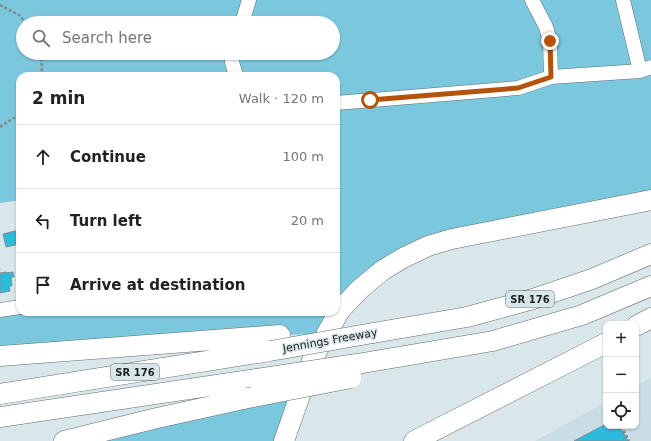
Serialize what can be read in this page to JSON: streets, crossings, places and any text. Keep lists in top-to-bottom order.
{
  "streets": {
    "highway": ["SR 176", "Jennings Freeway"]
  },
  "page": {
    "search": "Search here",
    "heading": ["2 min", "Walk · 120 m"],
    "list": [
      ["Continue", "100 m"],
      ["Turn left", "20 m"],
      "Arrive at destination"
    ],
    "map_buttons": ["+", "−"]
  }
}
